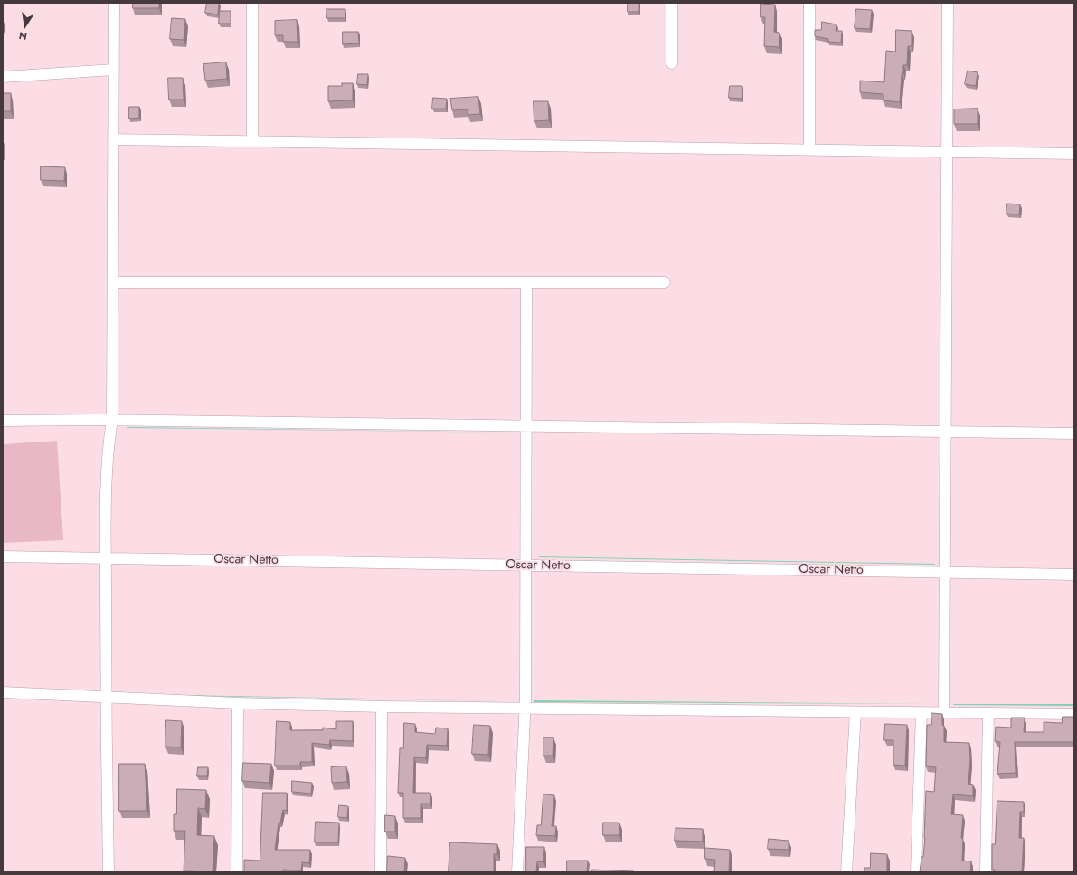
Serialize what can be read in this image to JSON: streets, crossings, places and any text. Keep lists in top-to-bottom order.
{
  "streets": {
    "street": ["Oscar Netto"]
  },
  "north": "bottom"
}
